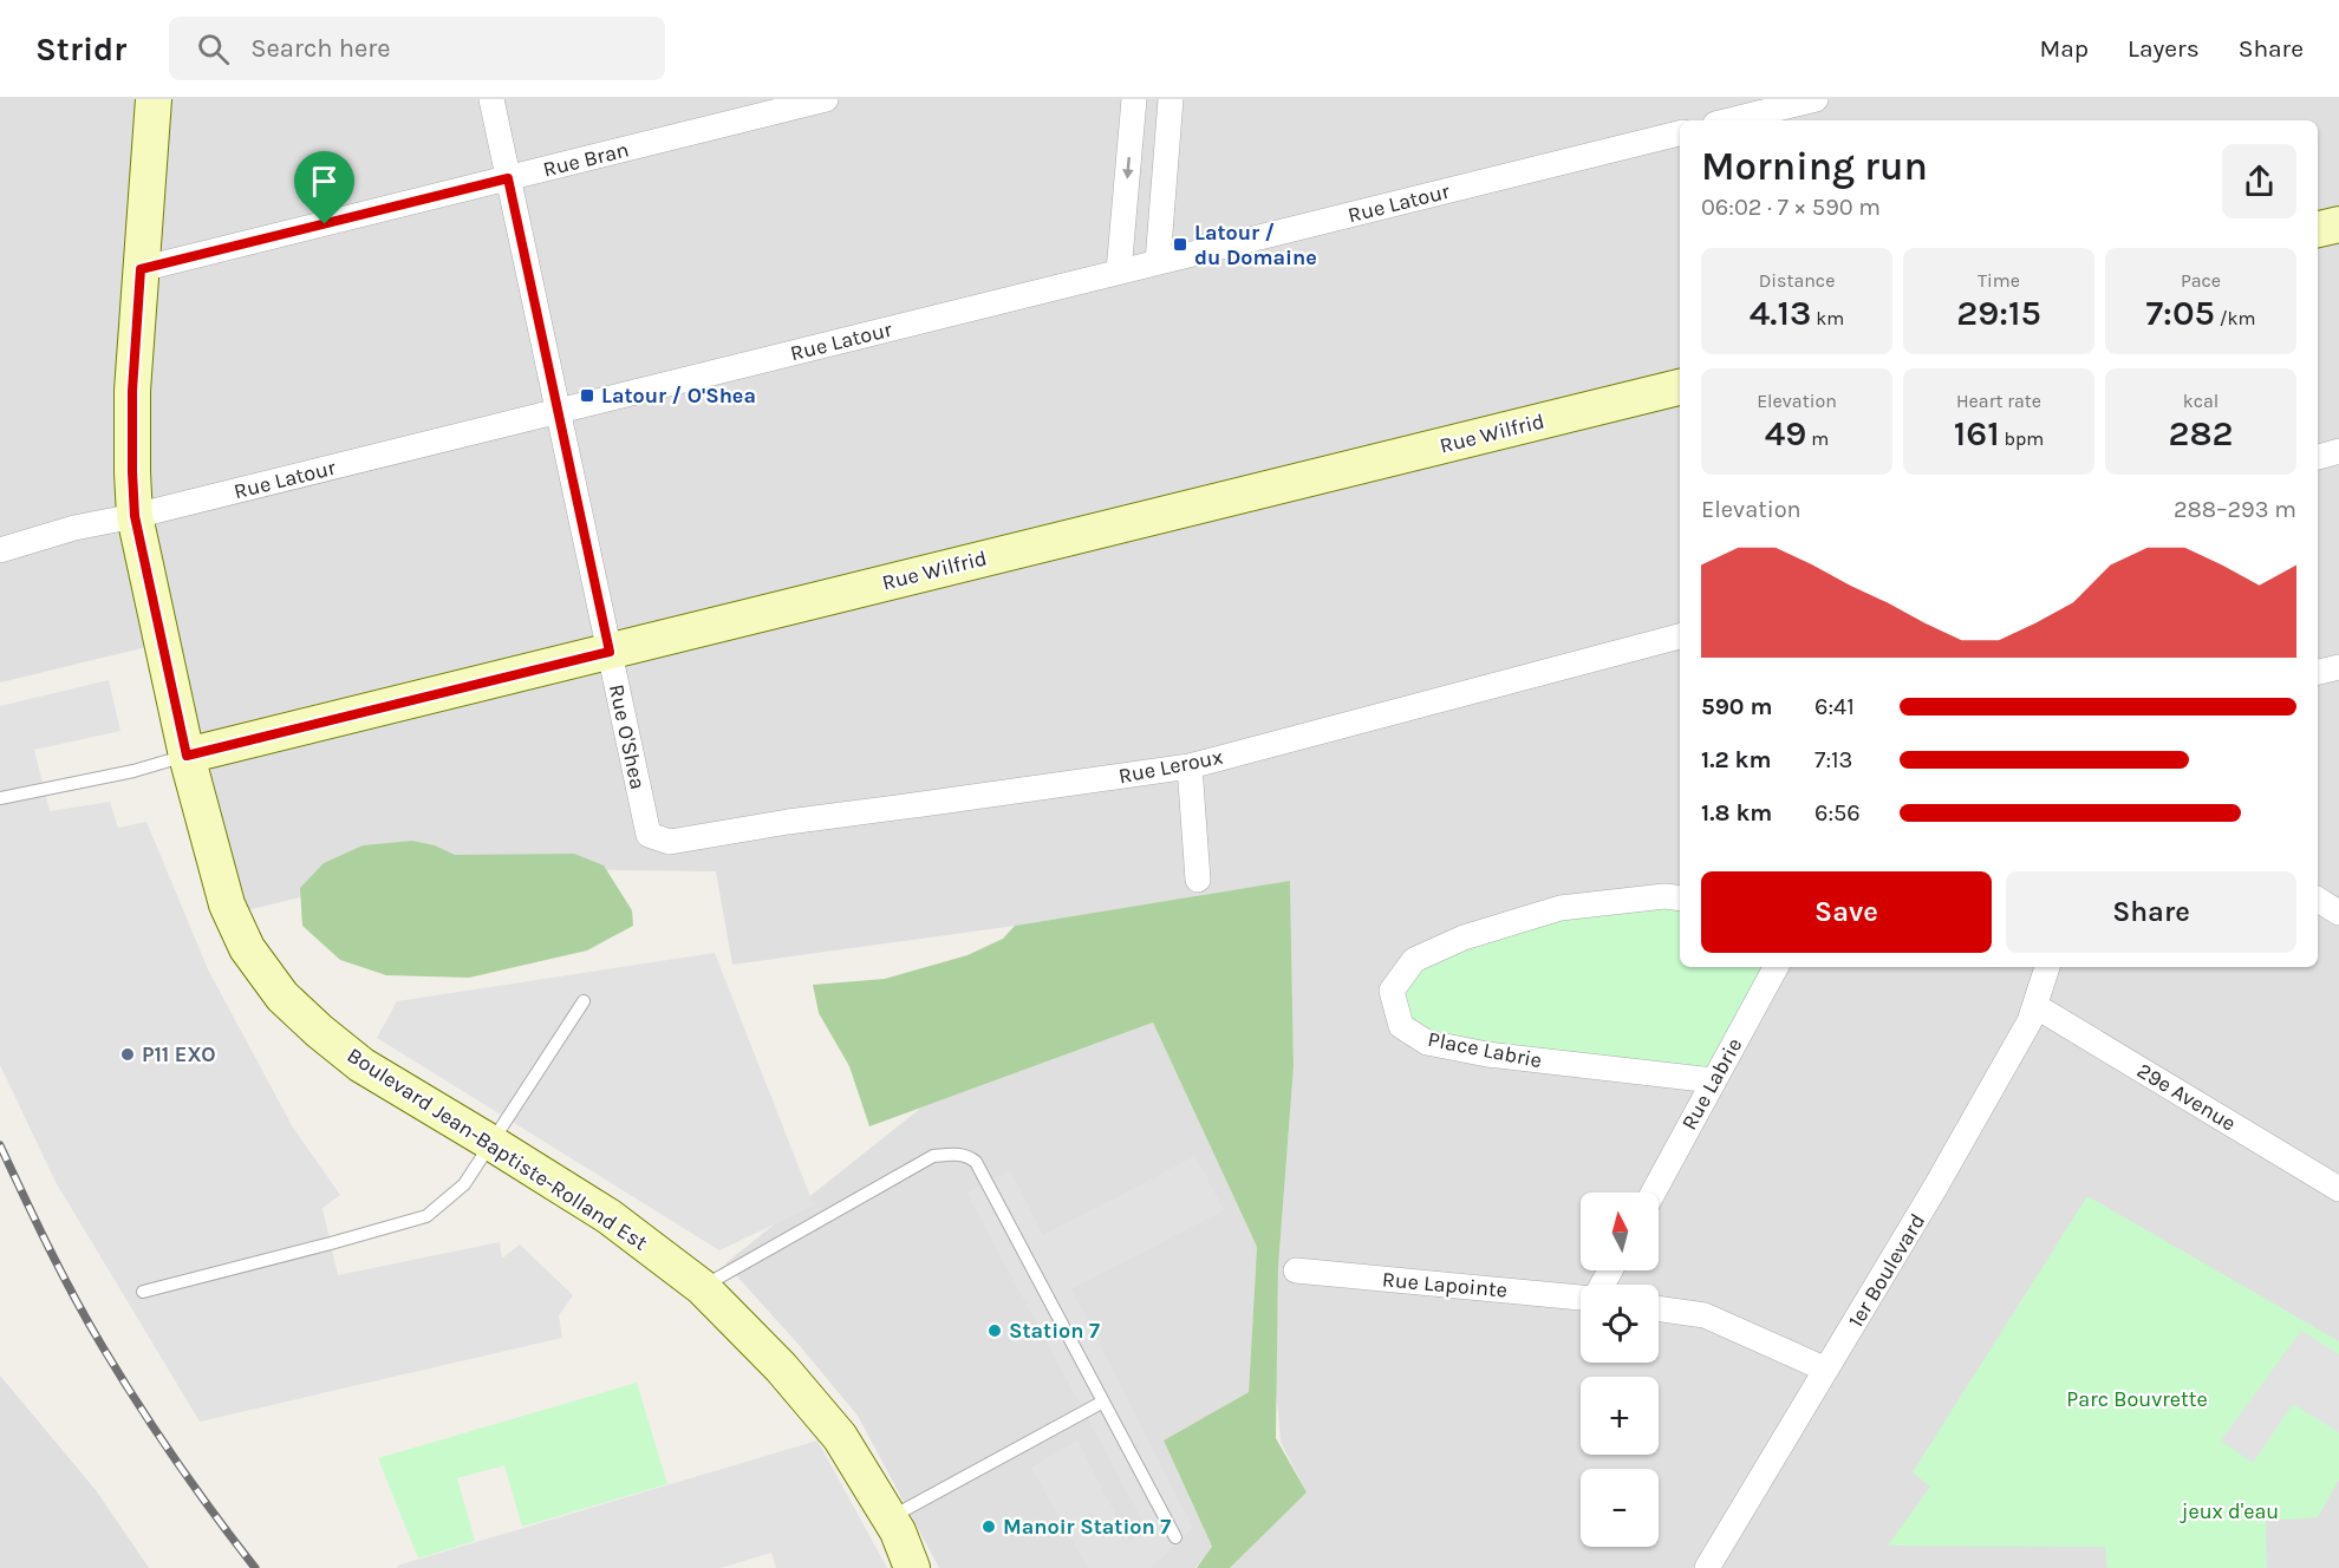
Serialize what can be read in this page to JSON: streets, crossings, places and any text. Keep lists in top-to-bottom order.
{
  "streets": {
    "street": [
      "Rue Bran",
      "Rue Latour",
      "Rue Wilfrid",
      "Rue O'Shea",
      "Rue Leroux",
      "Place Labrie",
      "Rue Labrie",
      "29e Avenue",
      "Boulevard Jean-Baptiste-Rolland Est",
      "1er Boulevard",
      "Rue Lapointe"
    ]
  },
  "crossings": [
    ["Rue Bran", "Rue O'Shea"],
    ["Rue Bran", "Boulevard Jean-Baptiste-Rolland Est"],
    ["Rue Latour", "Rue O'Shea"],
    ["Rue Latour", "Boulevard Jean-Baptiste-Rolland Est"],
    ["Rue Wilfrid", "Rue O'Shea"],
    ["Rue Wilfrid", "Boulevard Jean-Baptiste-Rolland Est"],
    ["Rue O'Shea", "Rue Leroux"],
    ["Place Labrie", "Rue Labrie"],
    ["29e Avenue", "1er Boulevard"]
  ],
  "parks": ["Parc Bouvrette", "jeux d'eau"],
  "places": {
    "transit": ["Latour / du Domaine", "Latour / O'Shea"],
    "other": ["P11 EXO", "Station 7", "Manoir Station 7"]
  },
  "north": "top",
  "page": {
    "header": "Stridr",
    "search": "Search here",
    "nav": ["Map", "Layers", "Share"],
    "heading": ["Morning run", "06:02 · 7 × 590 m"],
    "stats": [
      ["Distance", "4.13 km"],
      ["Time", "29:15"],
      ["Pace", "7:05 /km"],
      ["Elevation", "49 m"],
      ["Heart rate", "161 bpm"],
      ["kcal", "282"]
    ],
    "chart": ["Elevation", "288–293 m"],
    "list": [
      {
        "name": "590 m",
        "note": "6:41"
      },
      {
        "name": "1.2 km",
        "note": "7:13"
      },
      {
        "name": "1.8 km",
        "note": "6:56"
      }
    ],
    "buttons": ["Save", "Share"],
    "map_buttons": ["+", "−"]
  }
}
